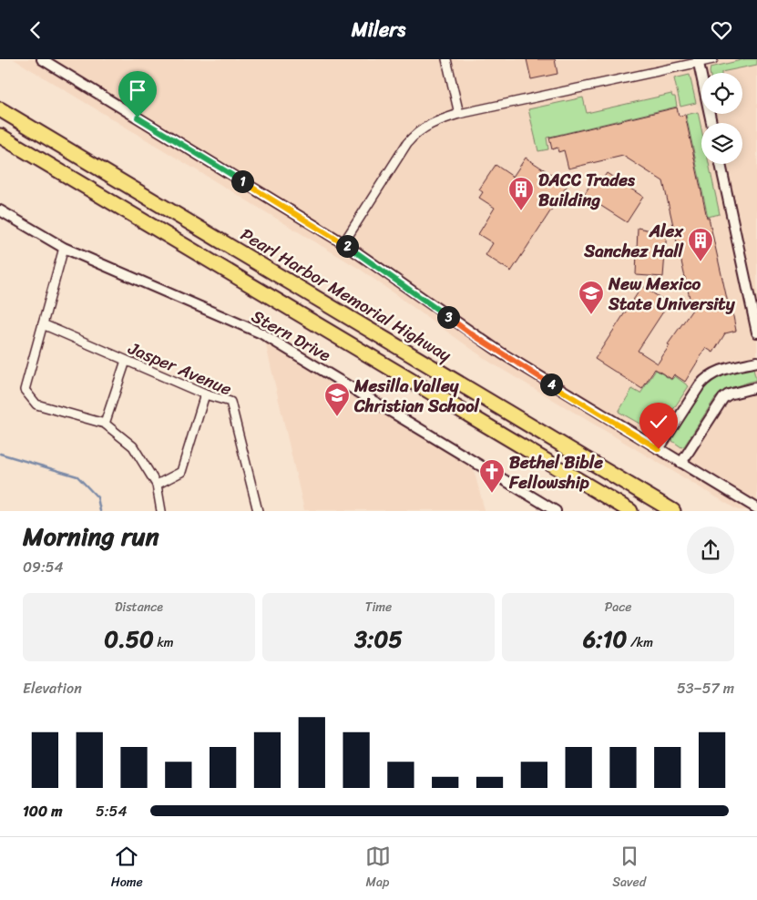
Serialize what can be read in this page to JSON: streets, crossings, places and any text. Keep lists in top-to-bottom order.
{
  "streets": {
    "highway": ["Pearl Harbor Memorial Highway"],
    "street": ["Stern Drive", "Jasper Avenue"]
  },
  "places": {
    "building": ["DACC Trades Building", "Alex Sanchez Hall"],
    "school or university": ["New Mexico State University", "Mesilla Valley Christian School"],
    "church": ["Bethel Bible Fellowship"]
  },
  "page": {
    "header": "Milers",
    "pins": [
      "1",
      "2",
      "3",
      "4"
    ],
    "heading": ["Morning run", "09:54"],
    "stats": [
      ["Distance", "0.50 km"],
      ["Time", "3:05"],
      ["Pace", "6:10 /km"]
    ],
    "chart": ["Elevation", "53–57 m"],
    "list": [
      {
        "name": "100 m",
        "note": "5:54"
      }
    ],
    "tabs": ["Home", "Map", "Saved"]
  }
}
